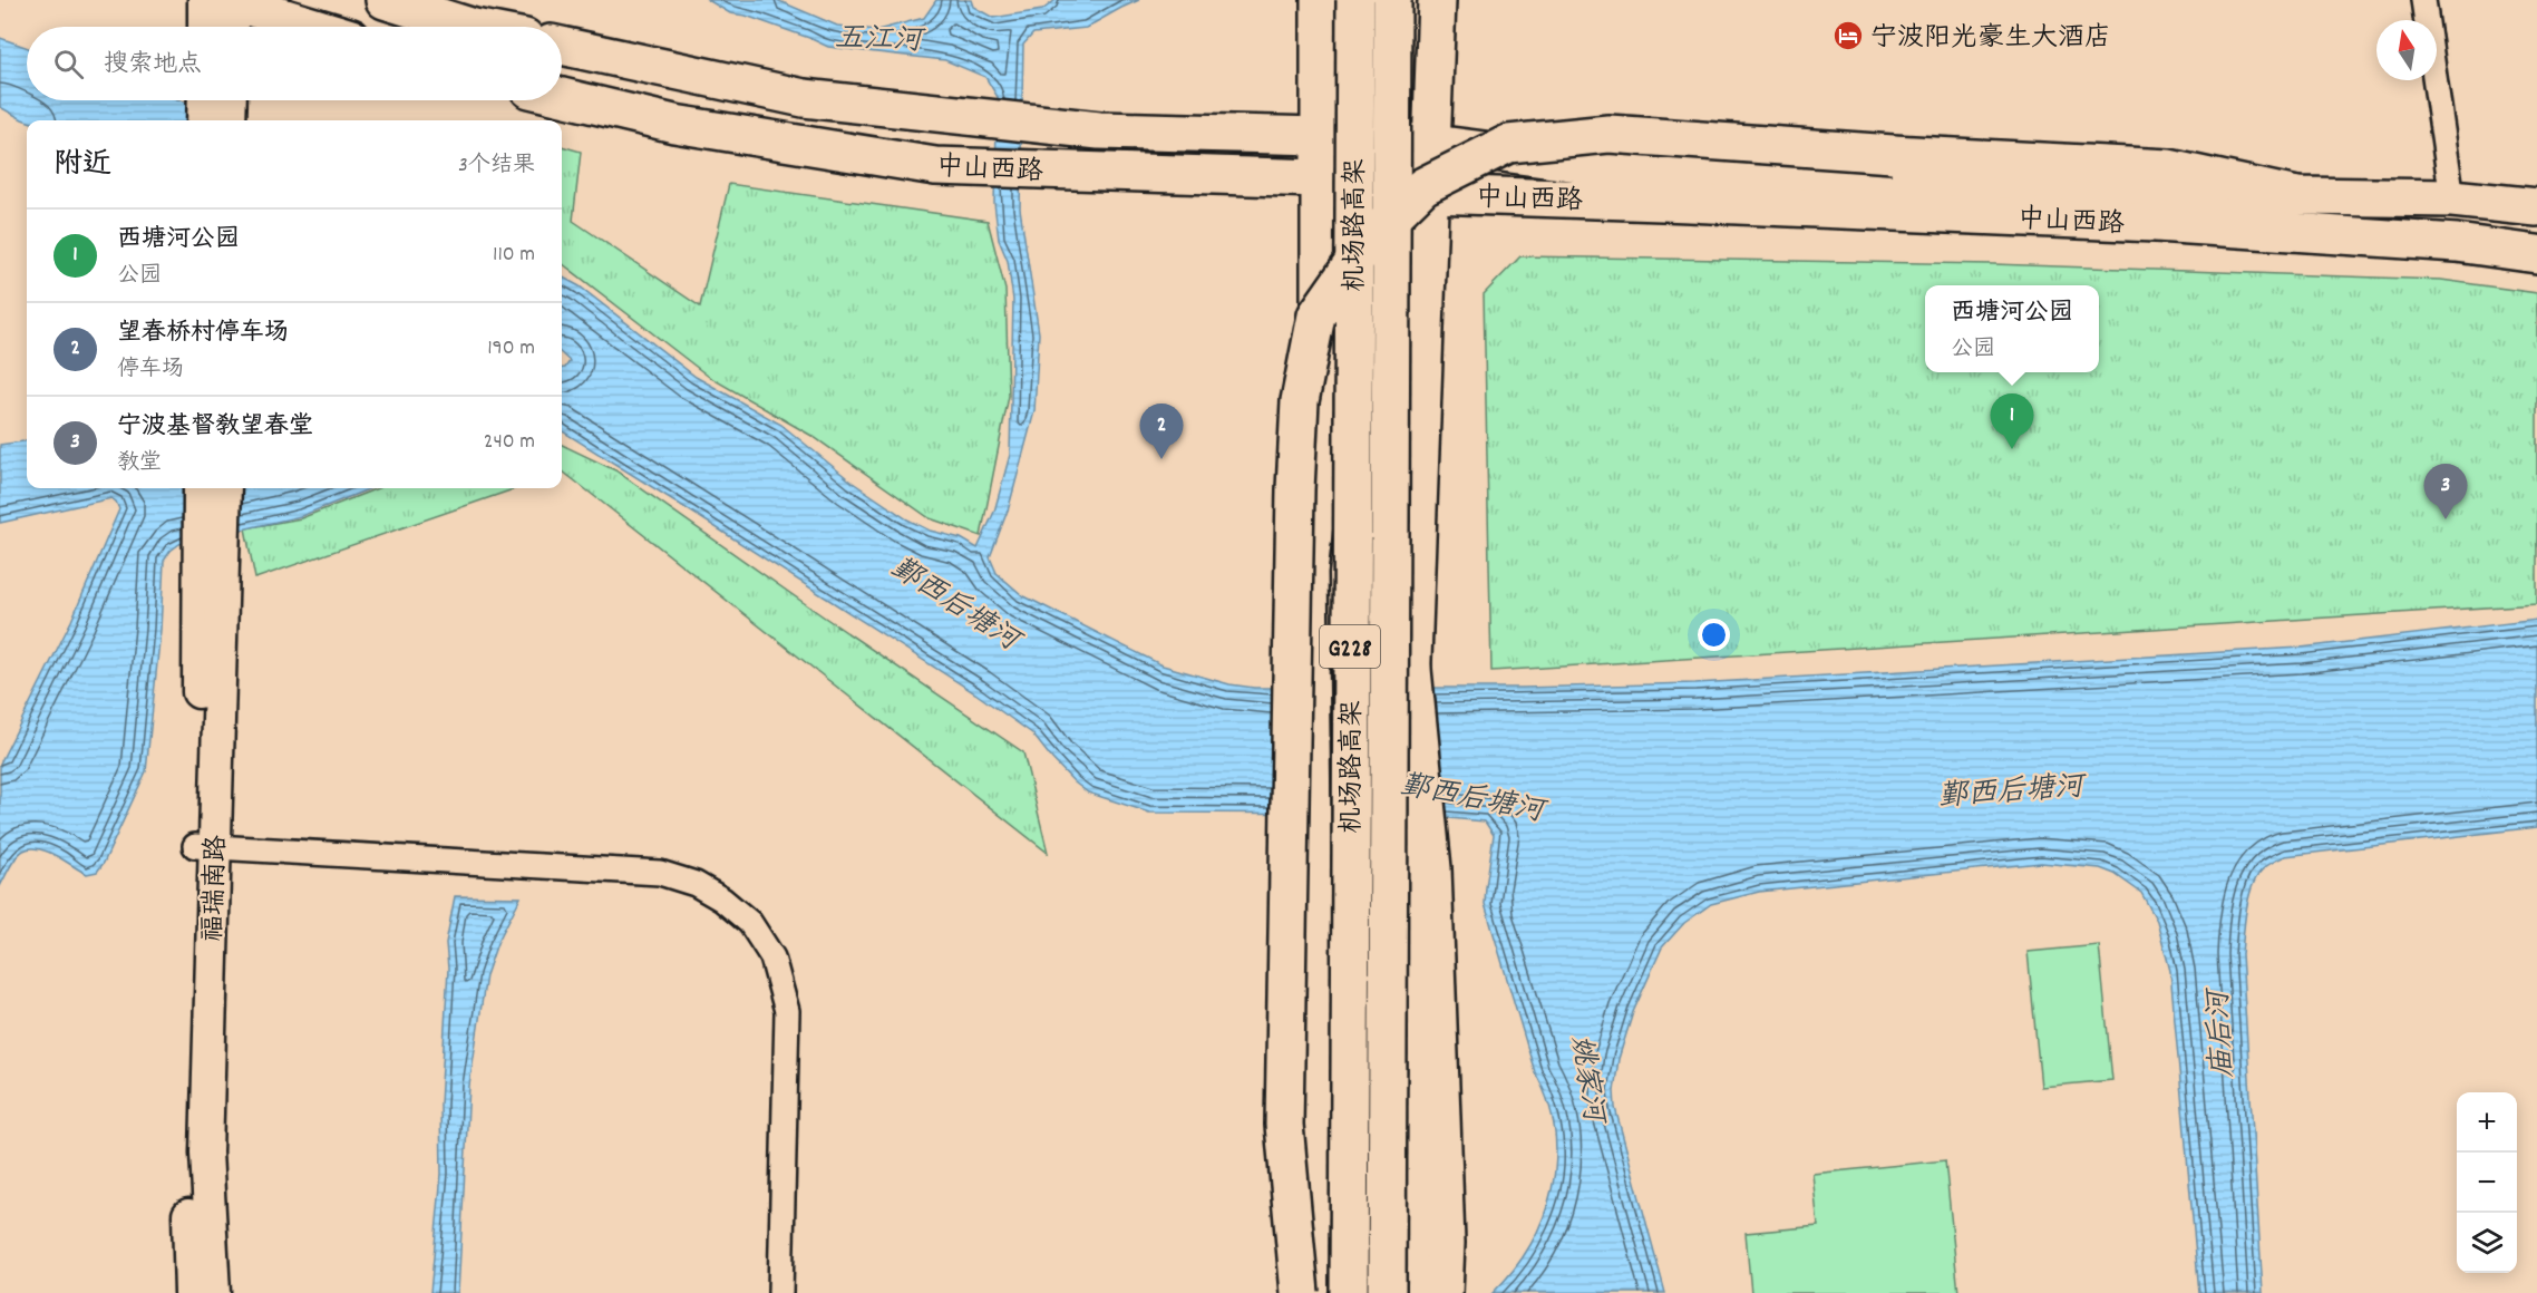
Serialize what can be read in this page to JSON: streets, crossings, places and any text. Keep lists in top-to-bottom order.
{
  "streets": {
    "main road": ["中山西路", "机场路高架", "G228"],
    "street": ["福瑞南路"]
  },
  "water": [
    "五江河",
    "鄞西后塘河",
    "庙后河",
    "姚家河"
  ],
  "places": {
    "hotel": ["宁波阳光豪生大酒店"]
  },
  "north": "top",
  "page": {
    "search": "搜索地点",
    "heading": ["附近", "3个结果"],
    "list": [
      {
        "mark": "1",
        "name": "西塘河公园",
        "note": "公园",
        "value": "110 m"
      },
      {
        "mark": "2",
        "name": "望春桥村停车场",
        "note": "停车场",
        "value": "190 m"
      },
      {
        "mark": "3",
        "name": "宁波基督教望春堂",
        "note": "教堂",
        "value": "240 m"
      }
    ],
    "popup": ["西塘河公园", "公园"],
    "pins": ["1", "2", "3"],
    "map_buttons": ["+", "−"]
  }
}
